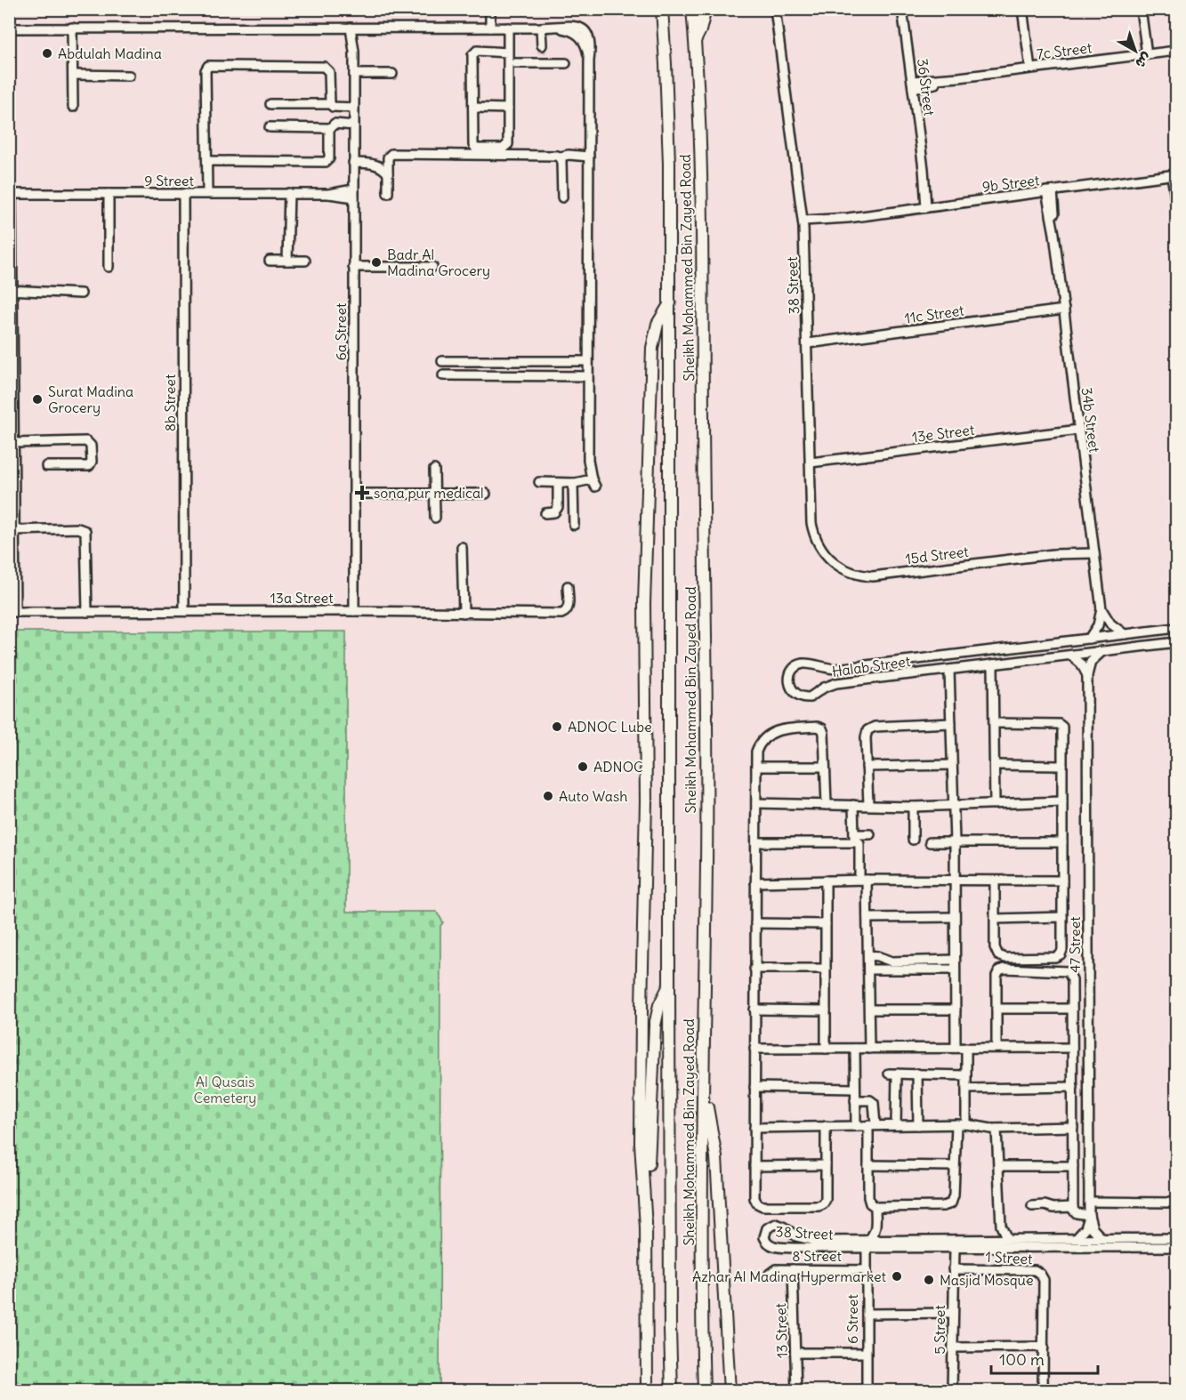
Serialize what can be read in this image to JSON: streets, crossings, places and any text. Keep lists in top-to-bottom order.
{
  "streets": {
    "highway": ["Sheikh Mohammed Bin Zayed Road"],
    "street": [
      "7c Street",
      "36 Street",
      "9 Street",
      "9b Street",
      "38 Street",
      "11c Street",
      "6a Street",
      "8b Street",
      "34b Street",
      "13e Street",
      "15d Street",
      "13a Street",
      "Halab Street",
      "47 Street",
      "8 Street",
      "1 Street",
      "6 Street",
      "5 Street",
      "13 Street"
    ]
  },
  "crossings": [
    ["7c Street", "36 Street"],
    ["36 Street", "9b Street"],
    ["9 Street", "6a Street"],
    ["9 Street", "8b Street"],
    ["9b Street", "38 Street"],
    ["9b Street", "34b Street"],
    ["38 Street", "11c Street"],
    ["38 Street", "13e Street"],
    ["38 Street", "15d Street"],
    ["38 Street", "47 Street"],
    ["38 Street", "6 Street"],
    ["38 Street", "5 Street"],
    ["11c Street", "34b Street"],
    ["6a Street", "13a Street"],
    ["8b Street", "13a Street"],
    ["34b Street", "13e Street"],
    ["34b Street", "15d Street"],
    ["34b Street", "Halab Street"],
    ["8 Street", "6 Street"],
    ["8 Street", "13 Street"],
    ["1 Street", "5 Street"]
  ],
  "parks": ["Al Qusais Cemetery"],
  "places": {
    "other": [
      "Abdulah Madina",
      "Badr Al Madina Grocery",
      "Surat Madina Grocery",
      "ADNOC Lube",
      "ADNOC",
      "Auto Wash",
      "Azhar Al Madina Hypermarket",
      "Masjid Mosque"
    ],
    "health": ["sona pur medical"]
  },
  "scale_bar": "100 m",
  "north": "bottom right"
}
